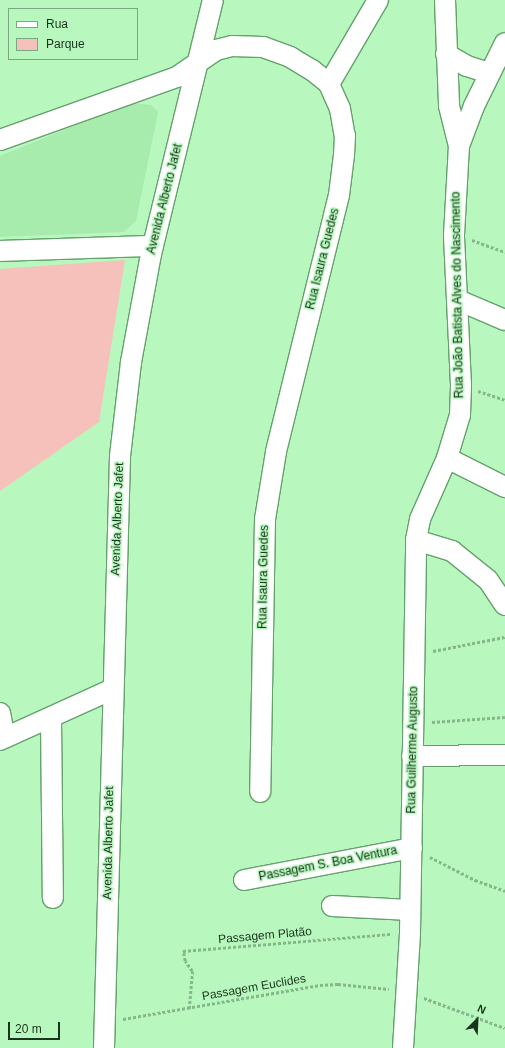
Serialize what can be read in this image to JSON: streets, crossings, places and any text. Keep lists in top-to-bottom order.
{
  "streets": {
    "street": [
      "Avenida Alberto Jafet",
      "Rua Isaura Guedes",
      "Rua João Batista Alves do Nascimento",
      "Rua Guilherme Augusto",
      "Passagem S. Boa Ventura"
    ],
    "path": ["Passagem Platão", "Passagem Euclides"]
  },
  "crossings": [
    ["Avenida Alberto Jafet", "Rua Isaura Guedes"],
    ["Avenida Alberto Jafet", "Passagem Euclides"],
    ["Rua João Batista Alves do Nascimento", "Rua Guilherme Augusto"],
    ["Rua Guilherme Augusto", "Passagem S. Boa Ventura"],
    ["Rua Guilherme Augusto", "Passagem Platão"],
    ["Rua Guilherme Augusto", "Passagem Euclides"],
    ["Passagem Platão", "Passagem Euclides"]
  ],
  "legend": ["Rua", "Parque"],
  "scale_bar": "20 m",
  "north": "top right"
}
